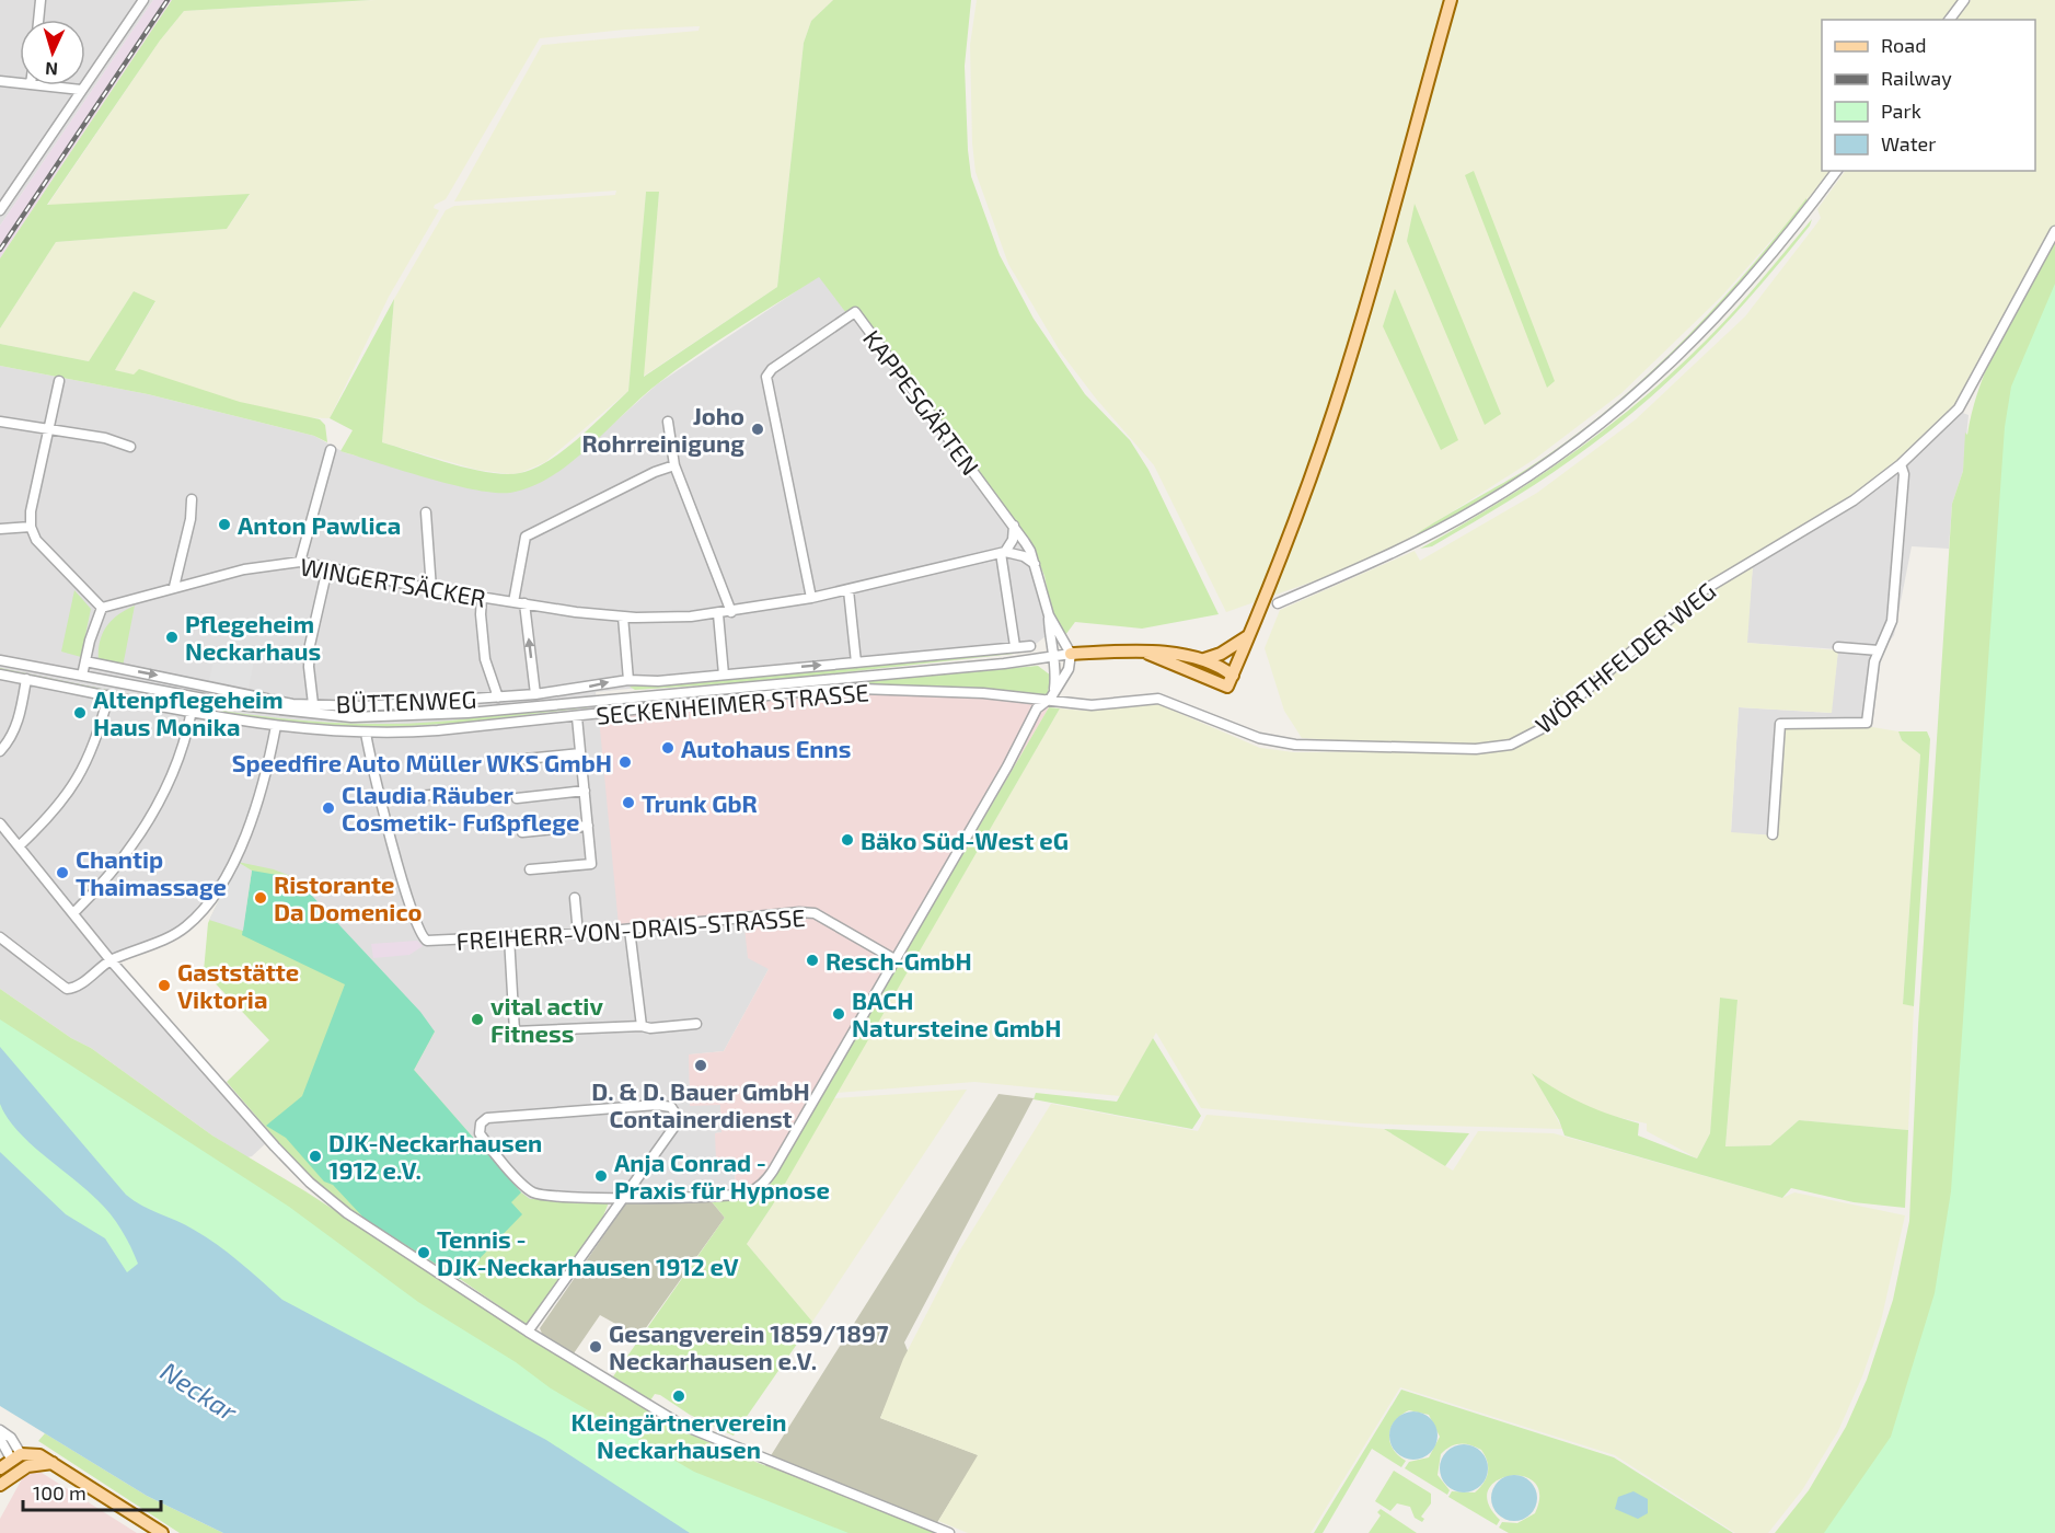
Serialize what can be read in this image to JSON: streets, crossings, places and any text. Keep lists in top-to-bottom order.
{
  "streets": {
    "street": [
      "KAPPESGÄRTEN",
      "WINGERTSÄCKER",
      "WÖRTHFELDER WEG",
      "BÜTTENWEG",
      "SECKENHEIMER STRASSE",
      "FREIHERR-VON-DRAIS-STRASSE"
    ]
  },
  "crossings": [
    ["KAPPESGÄRTEN", "WINGERTSÄCKER"],
    ["WINGERTSÄCKER", "BÜTTENWEG"],
    ["WÖRTHFELDER WEG", "SECKENHEIMER STRASSE"],
    ["SECKENHEIMER STRASSE", "FREIHERR-VON-DRAIS-STRASSE"]
  ],
  "water": ["Neckar"],
  "places": [
    "Joho Rohrreinigung",
    "Anton Pawlica",
    "Pflegeheim Neckarhaus",
    "Altenpflegeheim Haus Monika",
    "Autohaus Enns",
    "Speedfire Auto Müller WKS GmbH",
    "Trunk GbR",
    "Claudia Räuber Cosmetik- Fußpflege",
    "Bäko Süd-West eG",
    "Chantip Thaimassage",
    "Ristorante Da Domenico",
    "Resch-GmbH",
    "Gaststätte Viktoria",
    "BACH Natursteine GmbH",
    "vital activ Fitness",
    "D. & D. Bauer GmbH Containerdienst",
    "DJK-Neckarhausen 1912 e.V.",
    "Anja Conrad - Praxis für Hypnose",
    "Tennis - DJK-Neckarhausen 1912 eV",
    "Gesangverein 1859/1897 Neckarhausen e.V.",
    "Kleingärtnerverein Neckarhausen"
  ],
  "legend": [
    "Road",
    "Railway",
    "Park",
    "Water"
  ],
  "scale_bar": "100 m",
  "north": "bottom"
}
